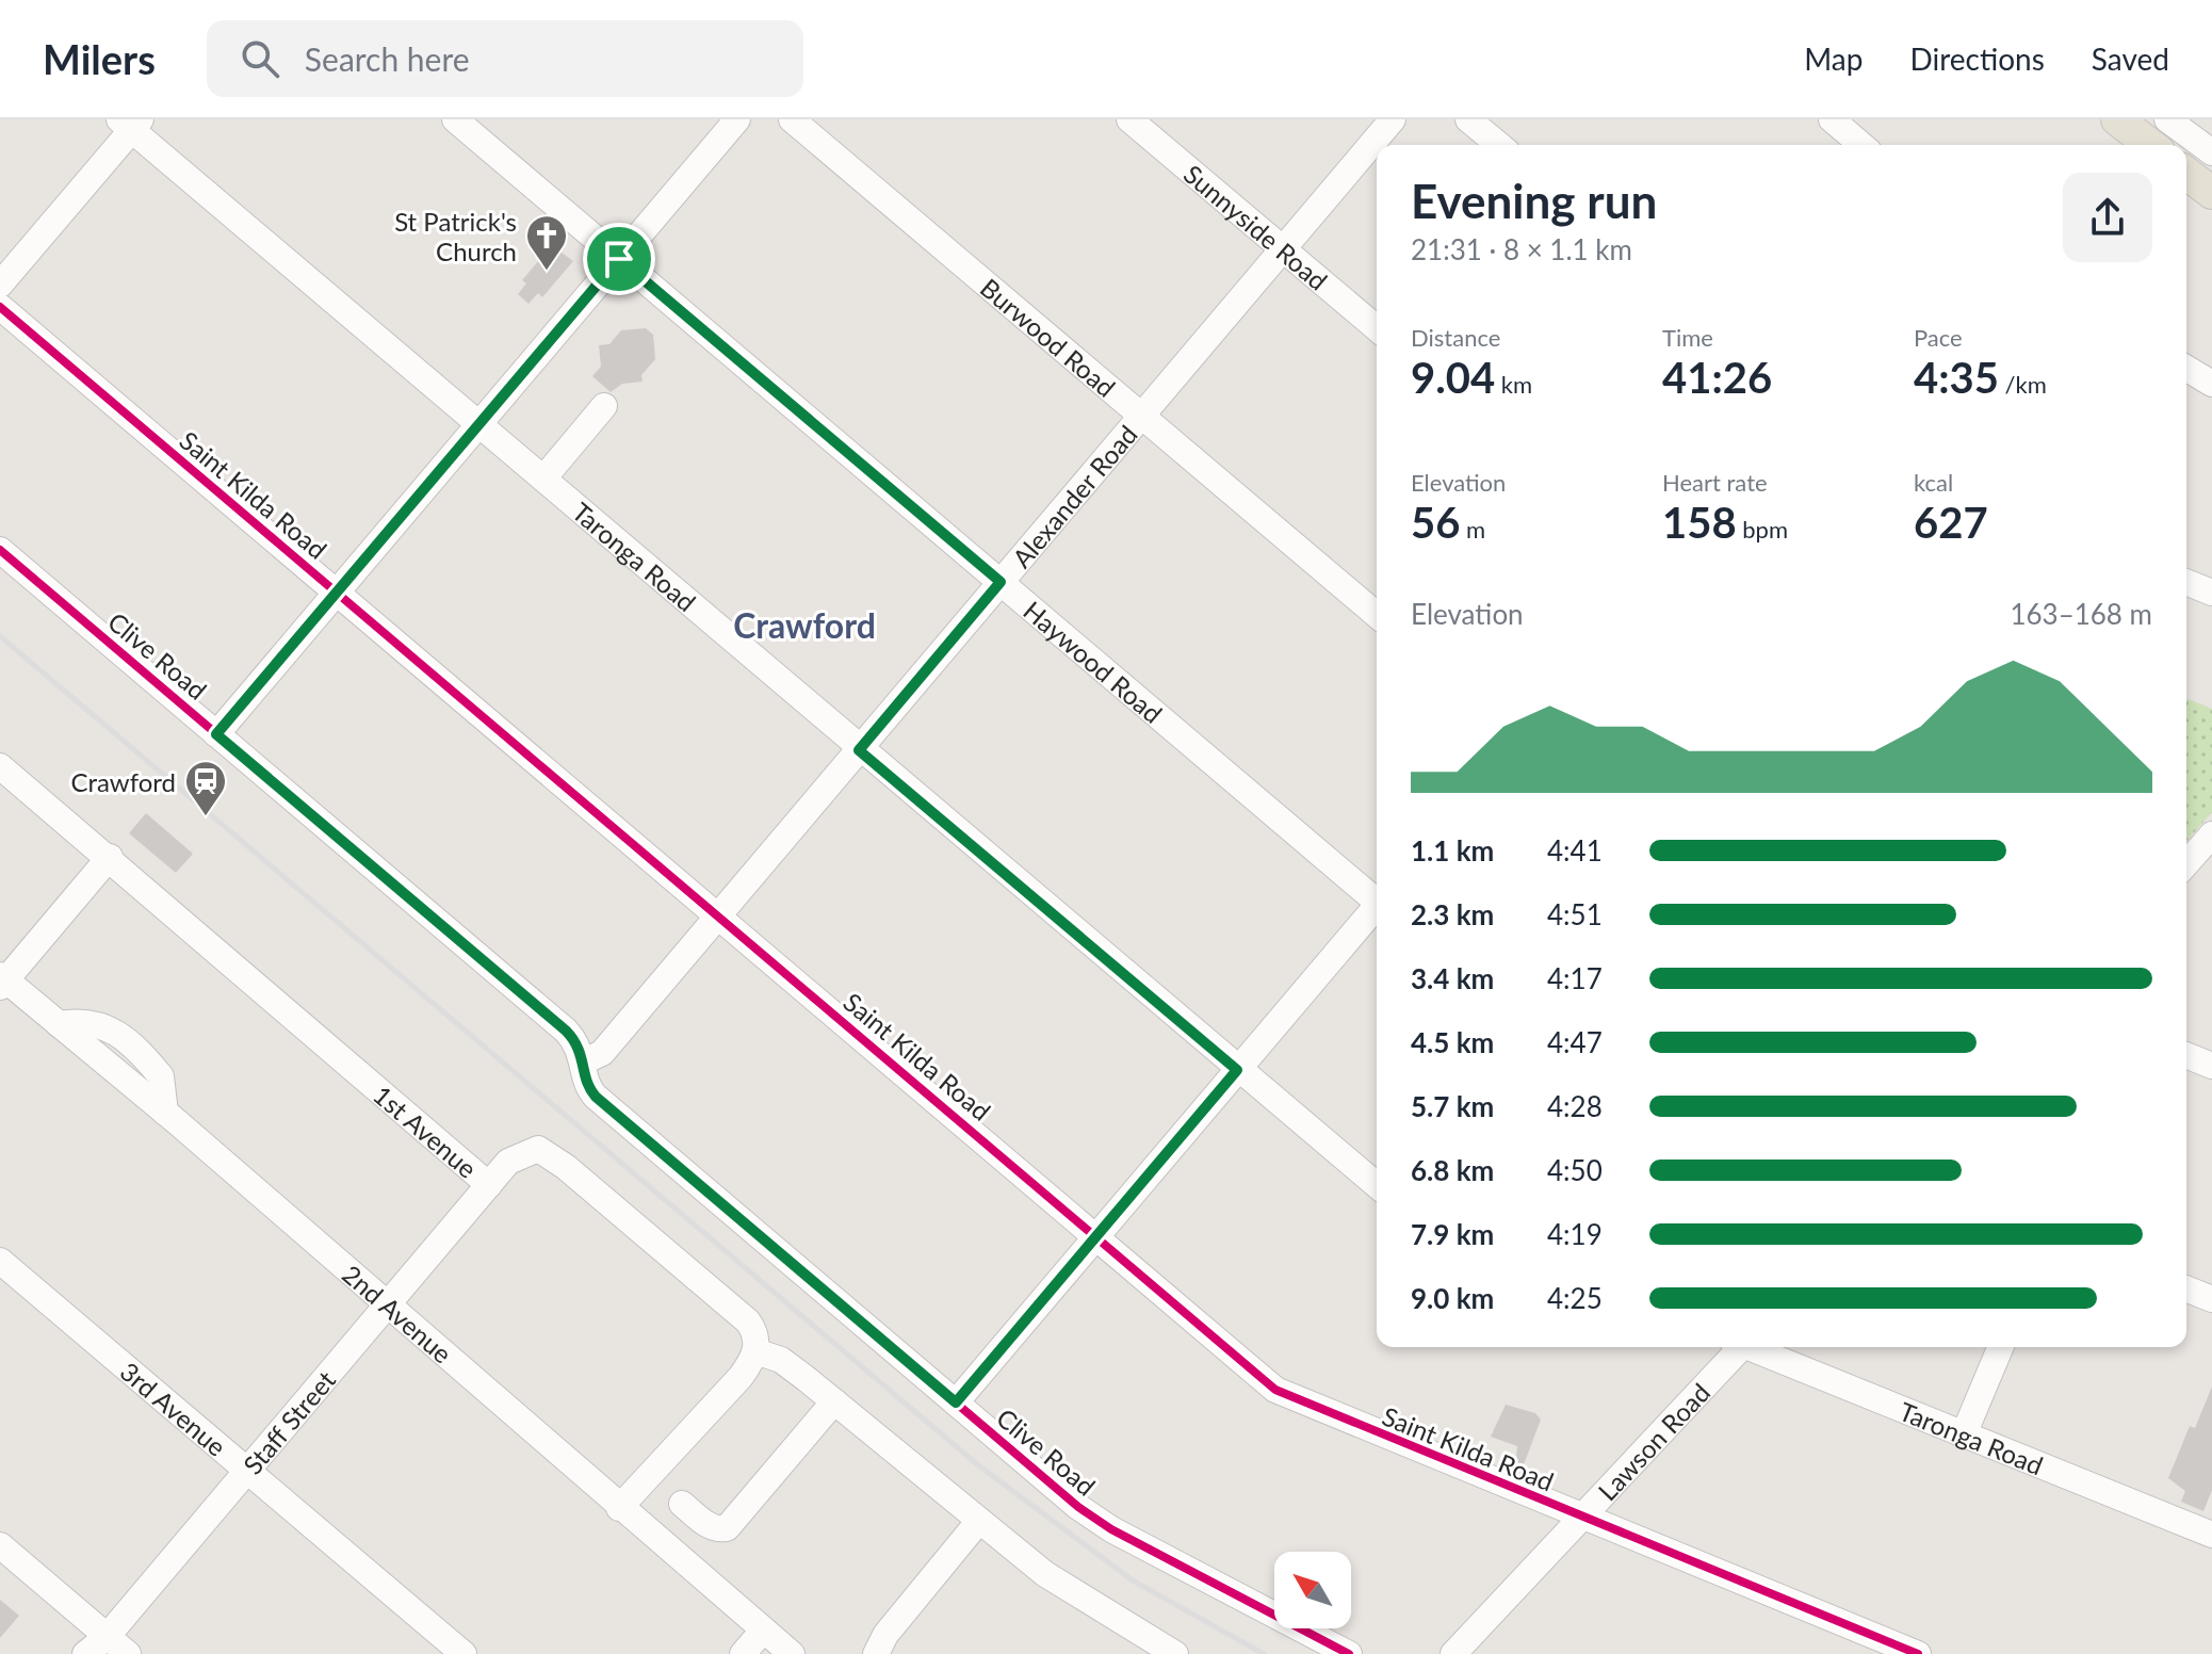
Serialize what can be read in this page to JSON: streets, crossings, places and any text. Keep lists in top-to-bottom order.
{
  "streets": {
    "street": [
      "Sunnyside Road",
      "Burwood Road",
      "Saint Kilda Road",
      "Alexander Road",
      "Taronga Road",
      "Clive Road",
      "Haywood Road",
      "1st Avenue",
      "2nd Avenue",
      "3rd Avenue",
      "Staff Street",
      "Lawson Road"
    ]
  },
  "crossings": [
    ["Sunnyside Road", "Alexander Road"],
    ["Burwood Road", "Alexander Road"],
    ["Saint Kilda Road", "Alexander Road"],
    ["Saint Kilda Road", "Lawson Road"],
    ["Alexander Road", "Taronga Road"],
    ["Alexander Road", "Clive Road"],
    ["Alexander Road", "Haywood Road"],
    ["1st Avenue", "Staff Street"],
    ["2nd Avenue", "Staff Street"],
    ["3rd Avenue", "Staff Street"]
  ],
  "districts": ["Crawford"],
  "places": {
    "church": ["St Patrick's Church"],
    "station": ["Crawford"]
  },
  "north": "top left",
  "page": {
    "header": "Milers",
    "search": "Search here",
    "nav": ["Map", "Directions", "Saved"],
    "heading": ["Evening run", "21:31 · 8 × 1.1 km"],
    "stats": [
      ["Distance", "9.04 km"],
      ["Time", "41:26"],
      ["Pace", "4:35 /km"],
      ["Elevation", "56 m"],
      ["Heart rate", "158 bpm"],
      ["kcal", "627"]
    ],
    "chart": ["Elevation", "163–168 m"],
    "list": [
      {
        "name": "1.1 km",
        "note": "4:41"
      },
      {
        "name": "2.3 km",
        "note": "4:51"
      },
      {
        "name": "3.4 km",
        "note": "4:17"
      },
      {
        "name": "4.5 km",
        "note": "4:47"
      },
      {
        "name": "5.7 km",
        "note": "4:28"
      },
      {
        "name": "6.8 km",
        "note": "4:50"
      },
      {
        "name": "7.9 km",
        "note": "4:19"
      },
      {
        "name": "9.0 km",
        "note": "4:25"
      }
    ]
  }
}
